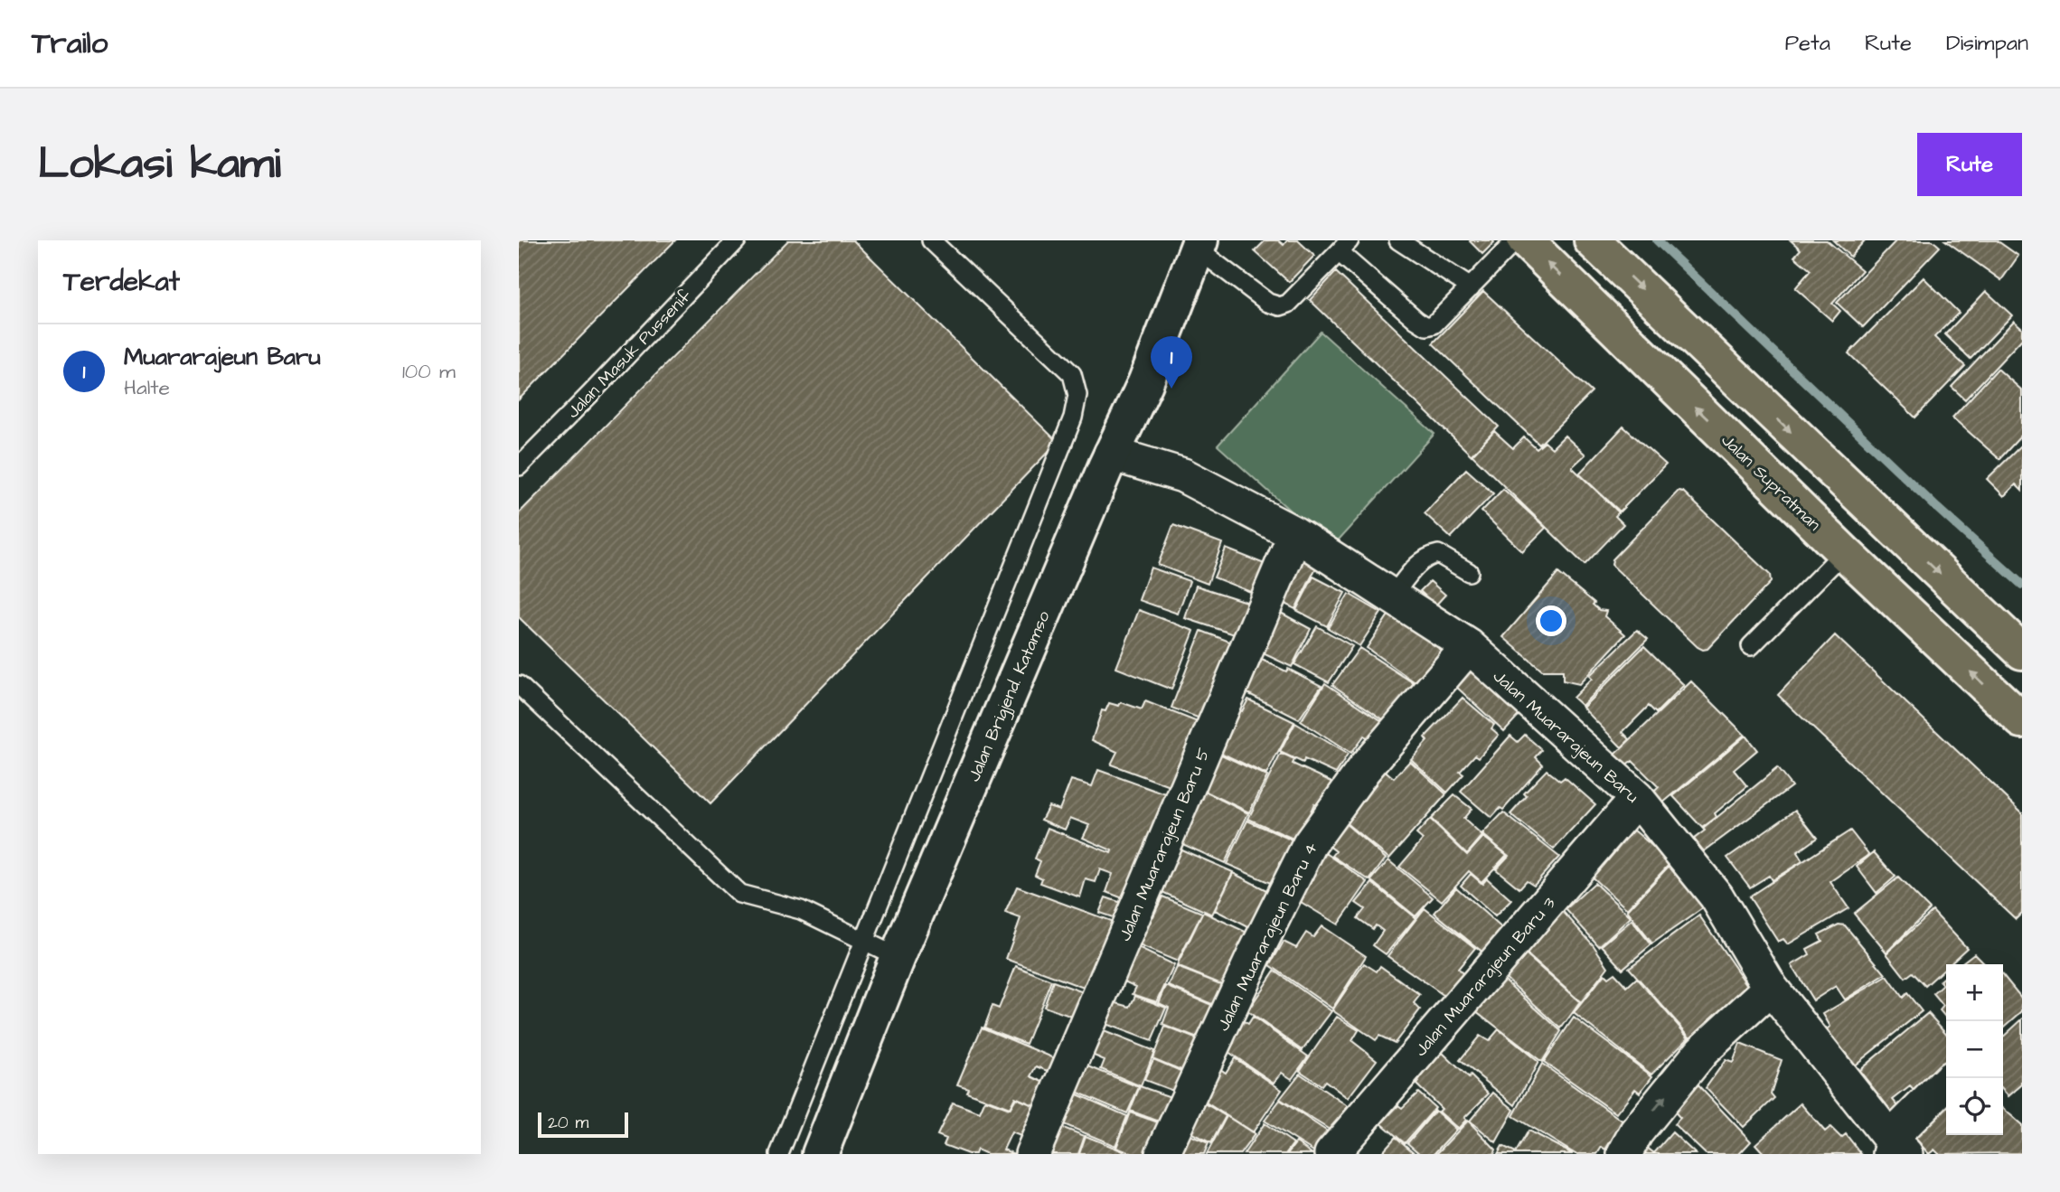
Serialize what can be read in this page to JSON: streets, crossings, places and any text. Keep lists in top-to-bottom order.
{
  "streets": {
    "main road": ["Jalan Supratman", "Jalan Brigjend. Katamso"],
    "street": [
      "Jalan Muararajeun Baru",
      "Jalan Muararajeun Baru 5",
      "Jalan Muararajeun Baru 4",
      "Jalan Muararajeun Baru 3"
    ],
    "lane": ["Jalan Masuk Pussenif"]
  },
  "crossings": [
    ["Jalan Brigjend. Katamso", "Jalan Muararajeun Baru"],
    ["Jalan Muararajeun Baru", "Jalan Muararajeun Baru 5"],
    ["Jalan Muararajeun Baru", "Jalan Muararajeun Baru 4"],
    ["Jalan Muararajeun Baru", "Jalan Muararajeun Baru 3"]
  ],
  "scale_bar": "20 m",
  "page": {
    "header": "Trailo",
    "nav": ["Peta", "Rute", "Disimpan"],
    "buttons": "Rute",
    "title": "Lokasi kami",
    "heading": "Terdekat",
    "list": [
      {
        "mark": "1",
        "name": "Muararajeun Baru",
        "note": "Halte",
        "value": "100 m"
      }
    ],
    "pins": "1",
    "map_buttons": ["+", "−"],
    "scale": "20 m"
  }
}
